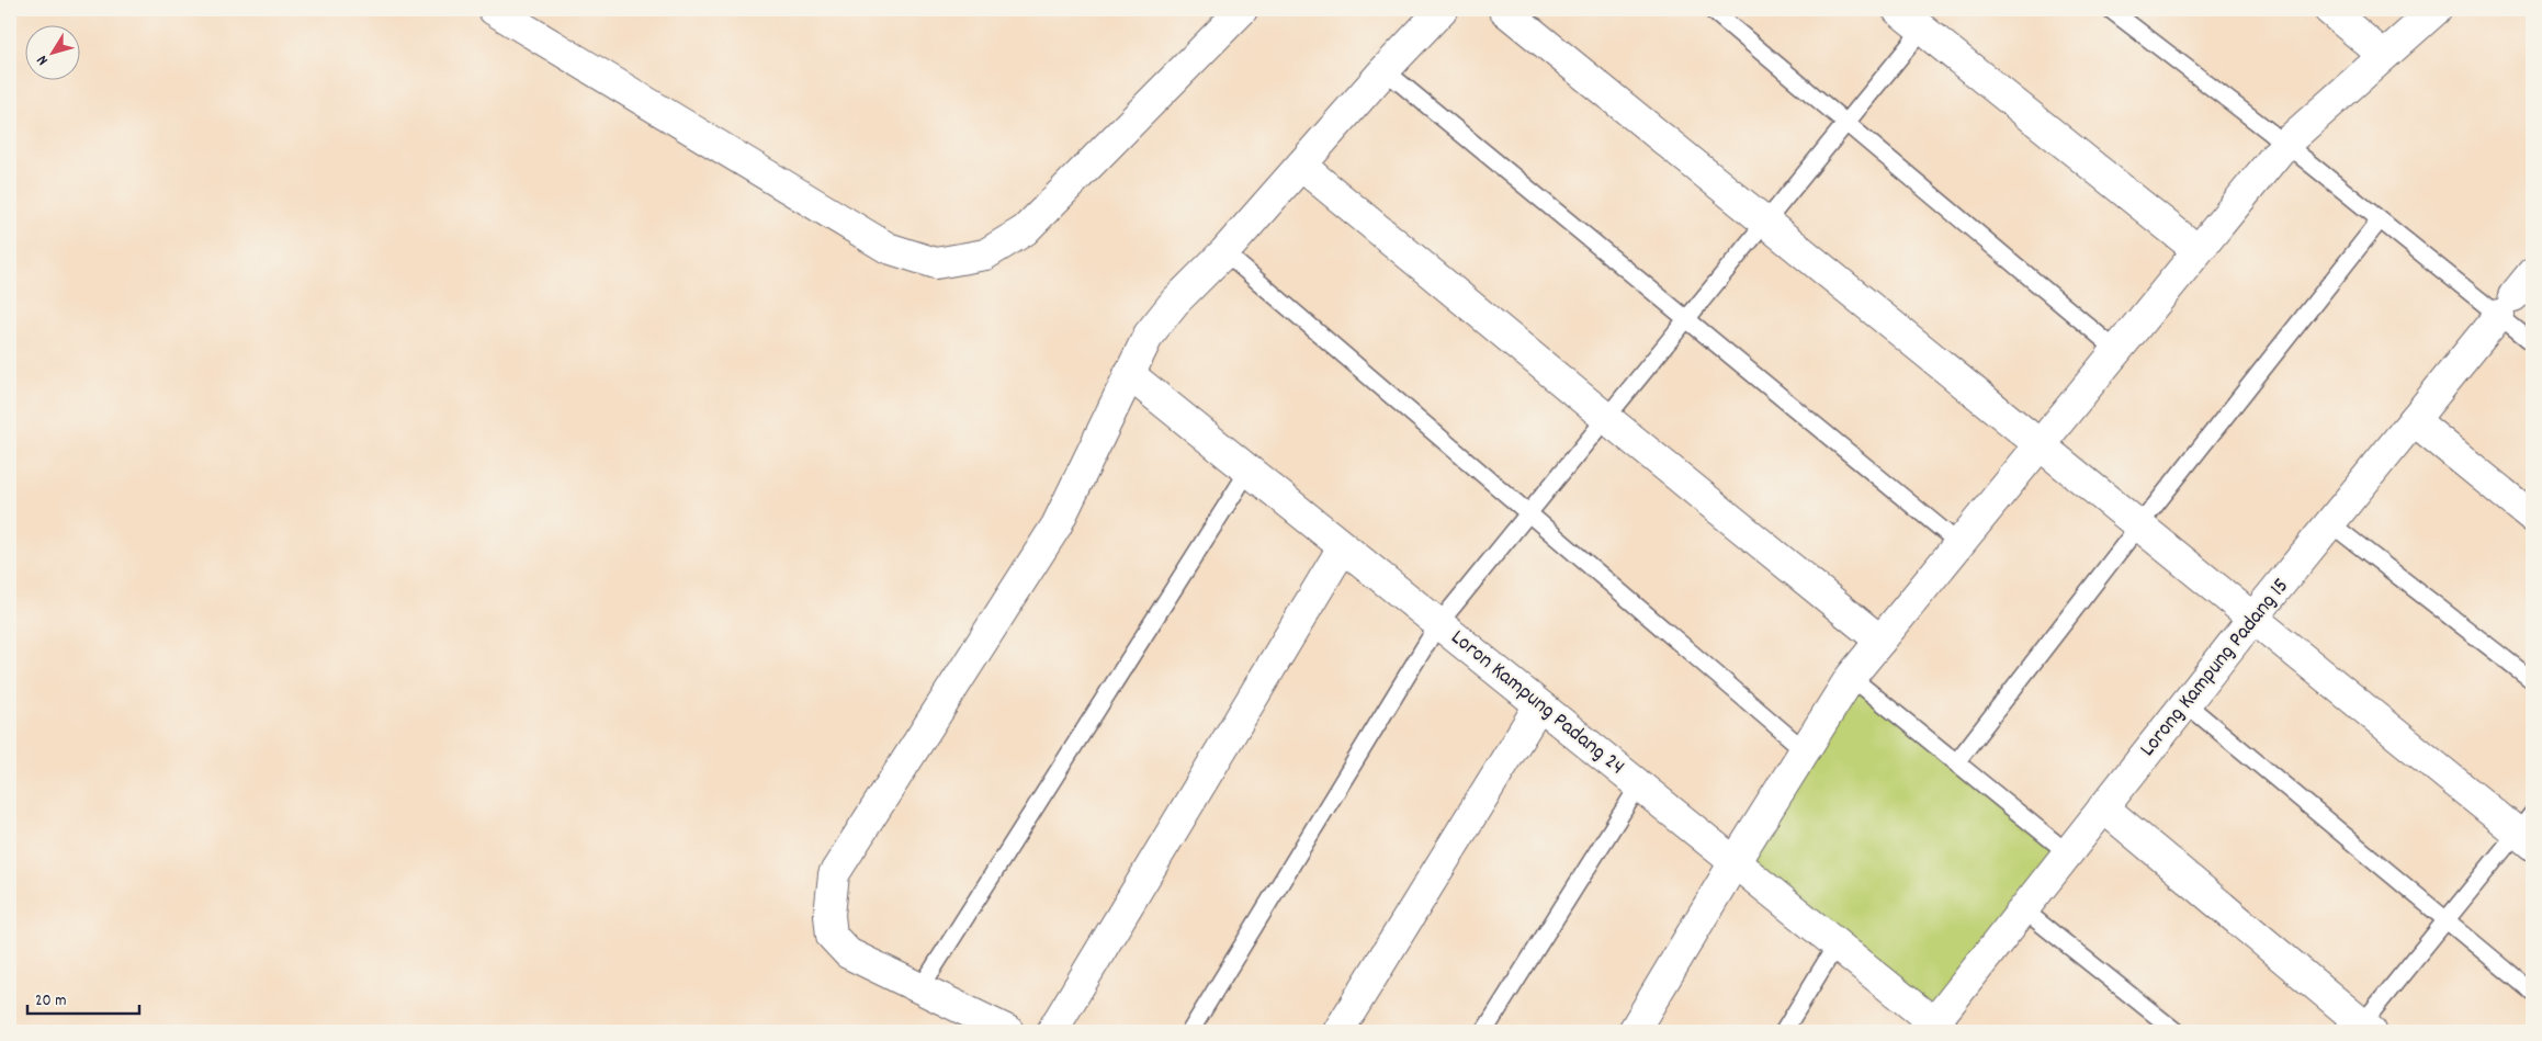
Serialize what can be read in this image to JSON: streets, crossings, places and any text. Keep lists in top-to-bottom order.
{
  "streets": {
    "street": ["Lorong Kampung Padang 15", "Loron Kampung Padang 24"]
  },
  "crossings": [
    ["Lorong Kampung Padang 15", "Loron Kampung Padang 24"]
  ],
  "scale_bar": "20 m",
  "north": "bottom left"
}
